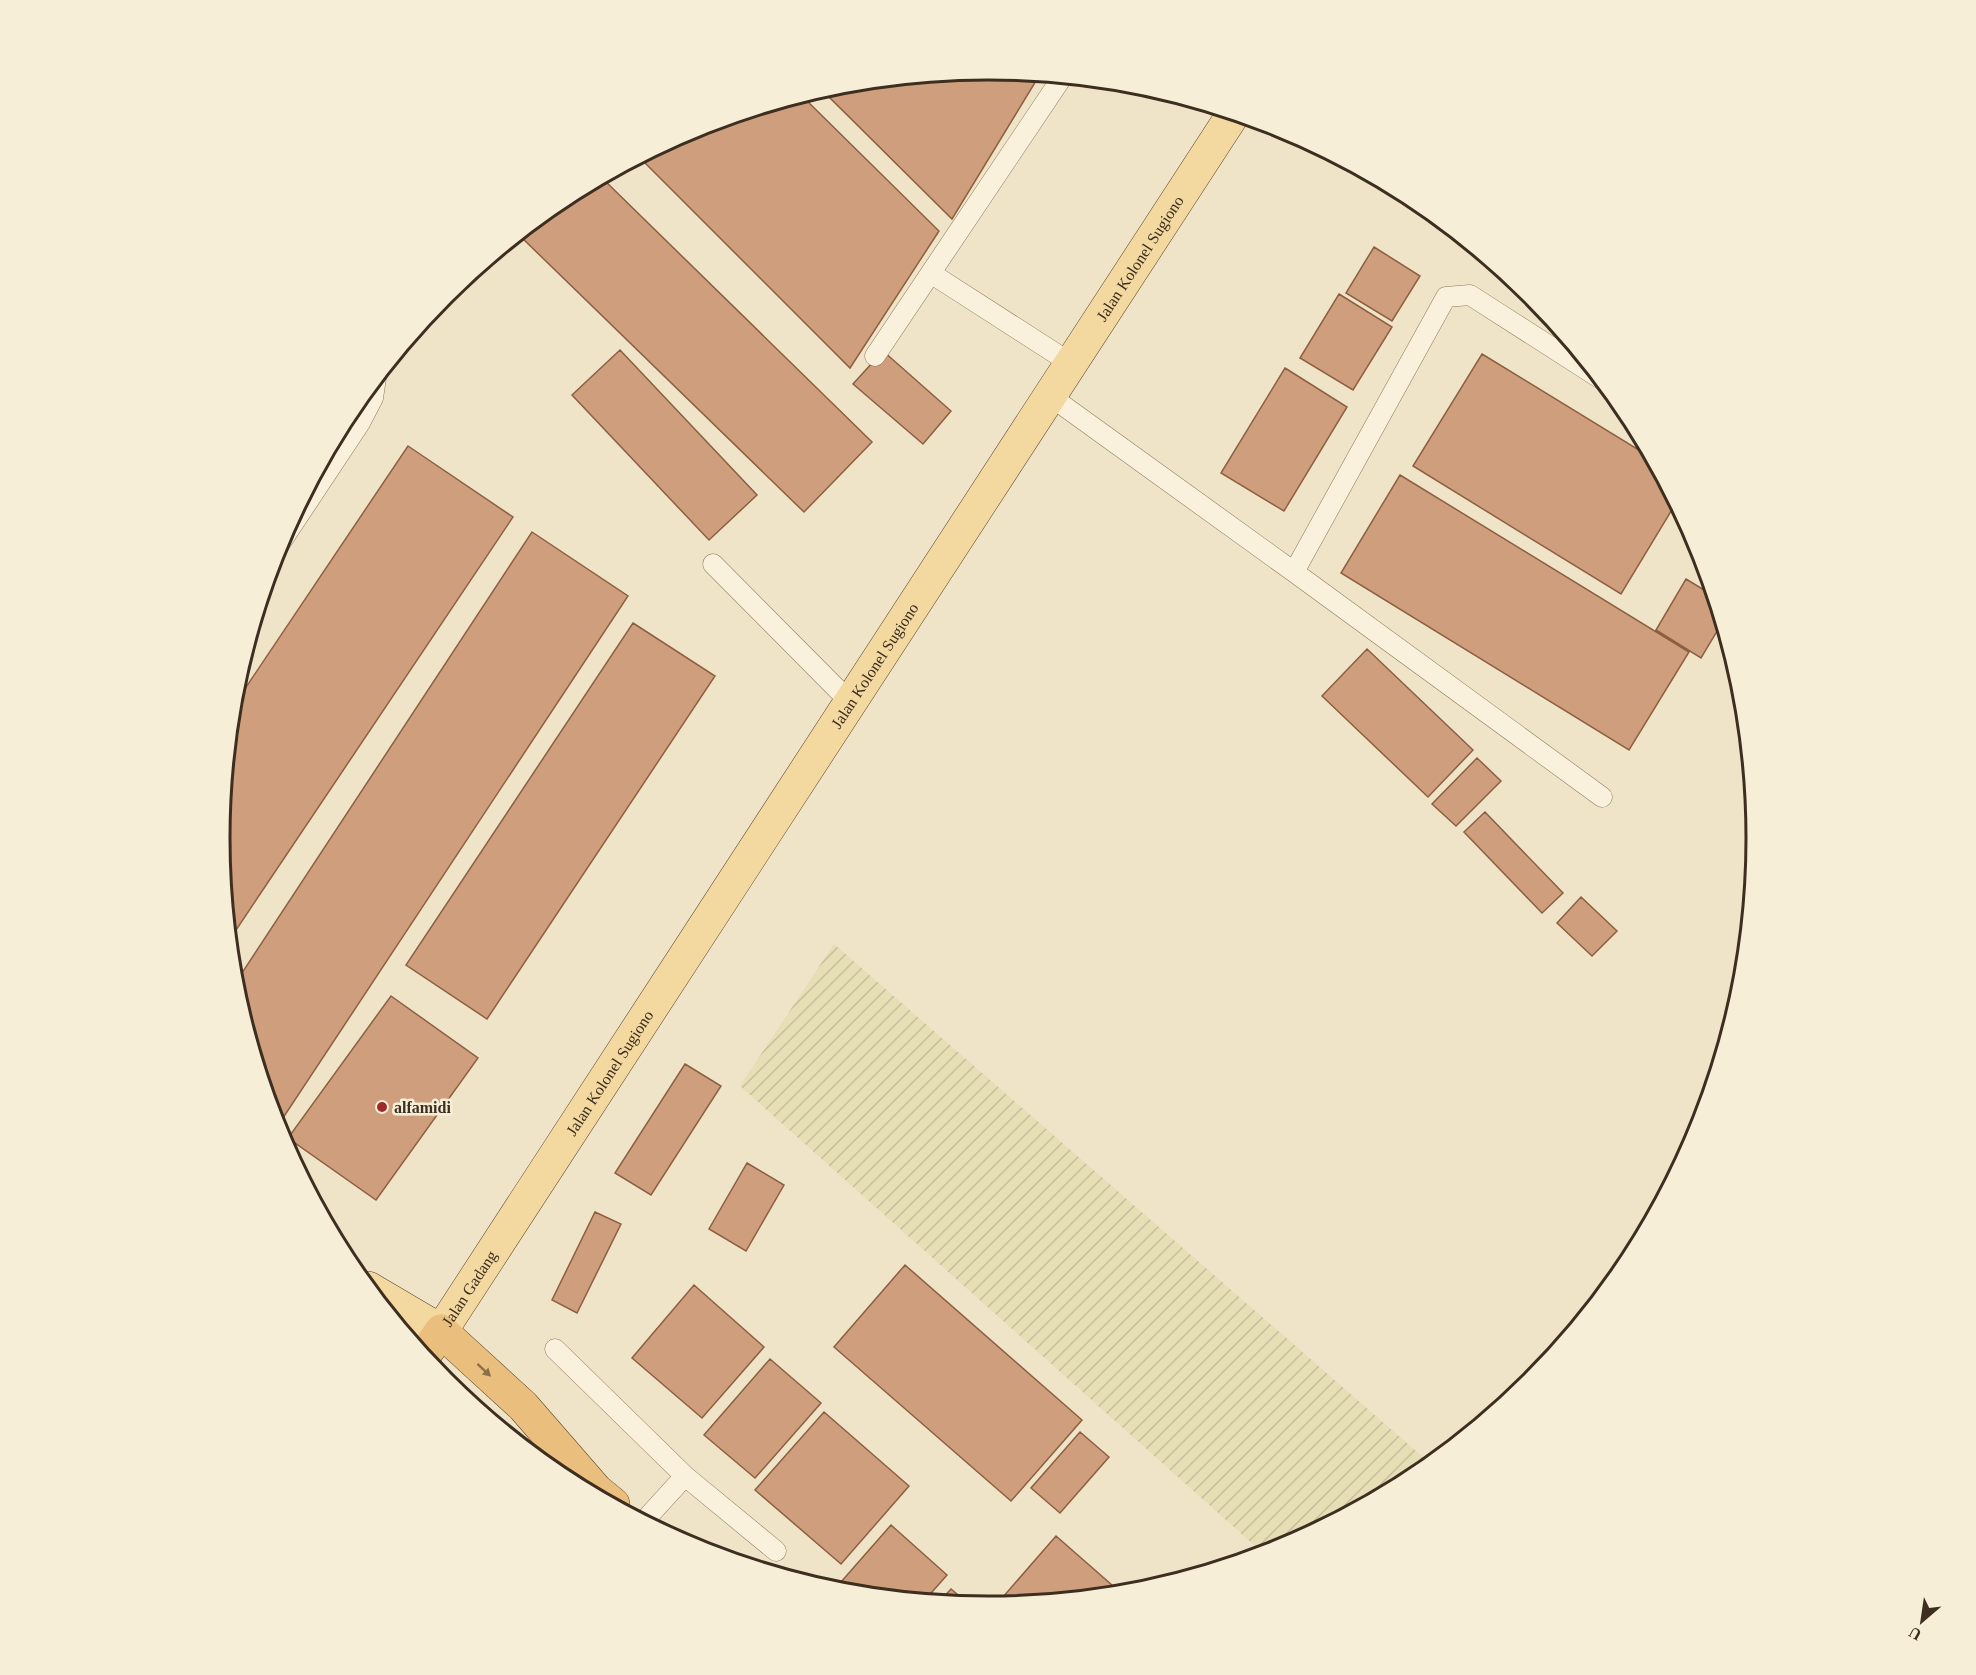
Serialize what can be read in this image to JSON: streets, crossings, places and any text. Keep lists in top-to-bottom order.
{
  "streets": {
    "main road": ["Jalan Kolonel Sugiono", "Jalan Gadang"]
  },
  "crossings": [
    ["Jalan Kolonel Sugiono", "Jalan Gadang"]
  ],
  "places": ["alfamidi"],
  "north": "bottom left"
}
